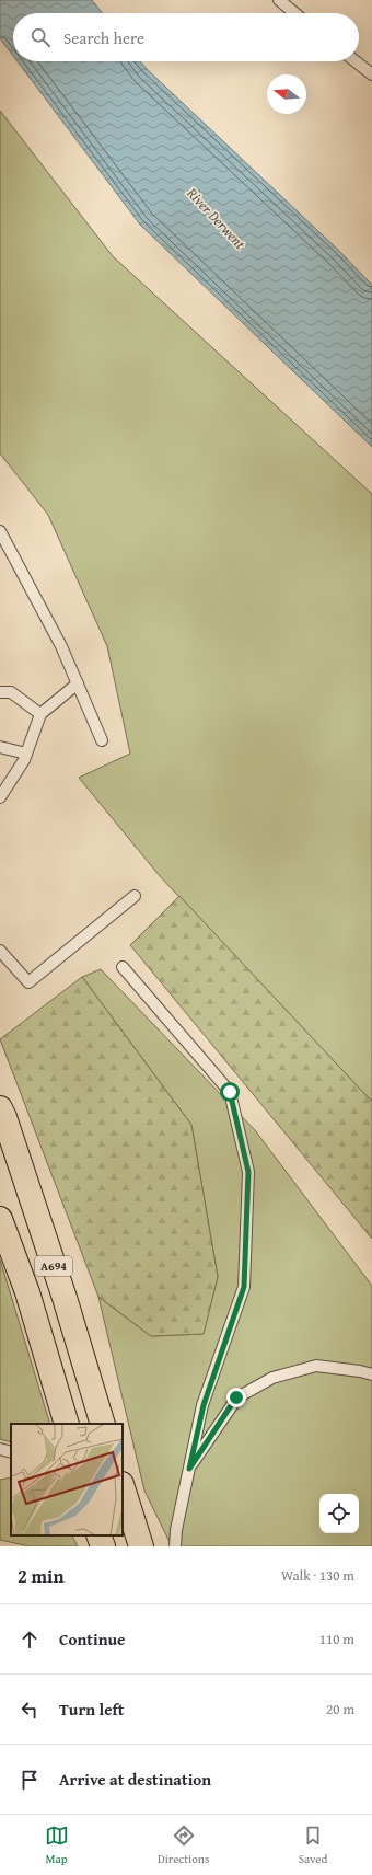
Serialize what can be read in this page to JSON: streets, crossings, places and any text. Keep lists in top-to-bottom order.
{
  "streets": {
    "main road": ["A694"]
  },
  "water": ["River Derwent"],
  "north": "left",
  "page": {
    "search": "Search here",
    "heading": ["2 min", "Walk · 130 m"],
    "list": [
      ["Continue", "110 m"],
      ["Turn left", "20 m"],
      "Arrive at destination"
    ],
    "nav": ["Map", "Directions", "Saved"]
  }
}
